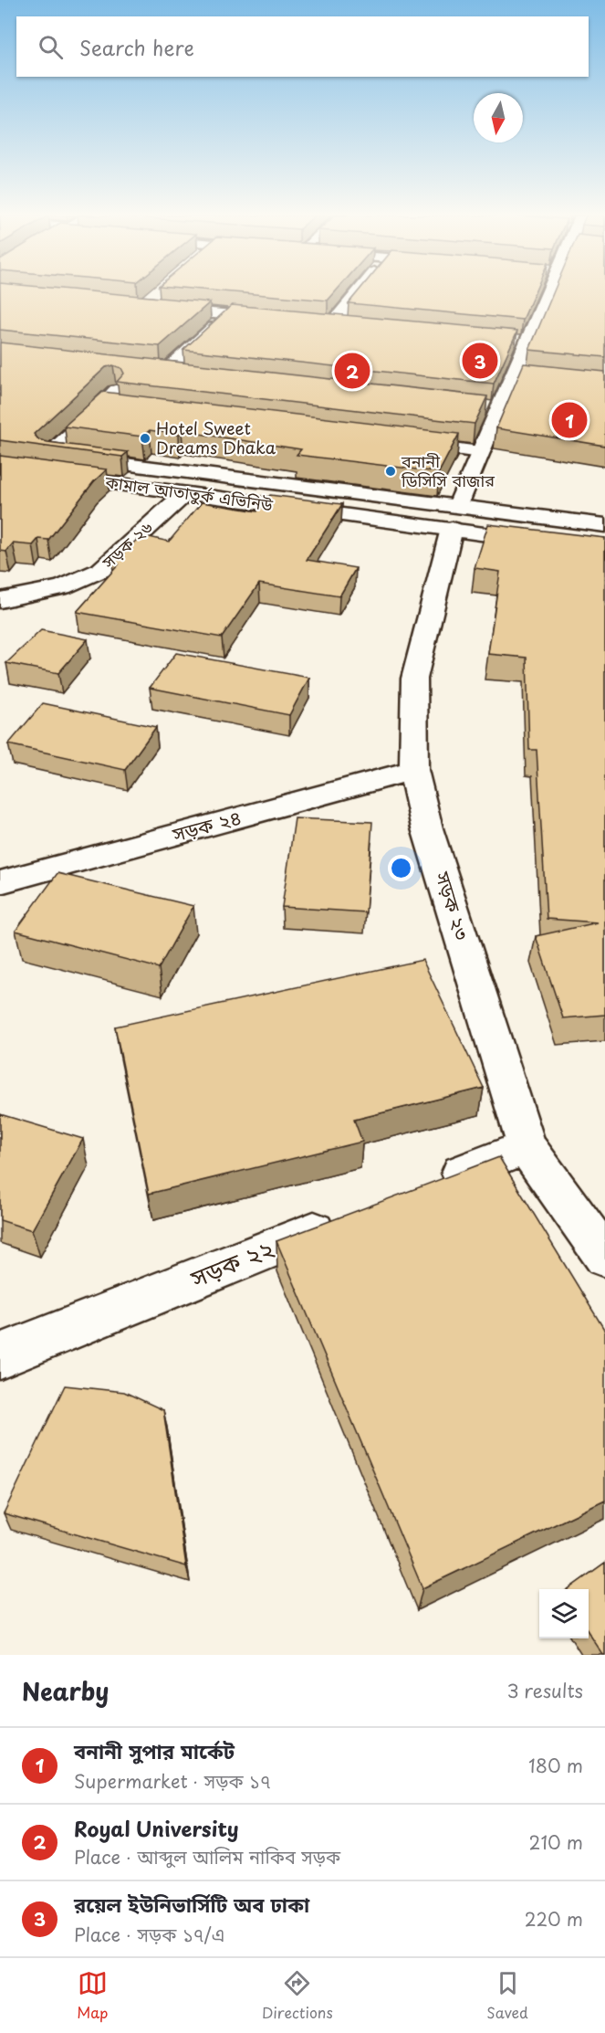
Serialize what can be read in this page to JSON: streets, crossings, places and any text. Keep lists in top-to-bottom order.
{
  "streets": {
    "street": [
      "কামাল আতাতুর্ক এভিনিউ",
      "সড়ক ২৬",
      "সড়ক ২৪",
      "সড়ক ২৩",
      "সড়ক ২২"
    ]
  },
  "crossings": [
    ["কামাল আতাতুর্ক এভিনিউ", "সড়ক ২৬"],
    ["কামাল আতাতুর্ক এভিনিউ", "সড়ক ২৩"],
    ["সড়ক ২৪", "সড়ক ২৩"]
  ],
  "places": ["Hotel Sweet Dreams Dhaka", "বনানী ডিসিসি বাজার"],
  "north": "bottom",
  "page": {
    "search": "Search here",
    "pins": ["3", "2", "1"],
    "heading": ["Nearby", "3 results"],
    "list": [
      {
        "mark": "1",
        "name": "বনানী সুপার মার্কেট",
        "note": "Supermarket · সড়ক ১৭",
        "value": "180 m"
      },
      {
        "mark": "2",
        "name": "Royal University",
        "note": "Place · আব্দুল আলিম নাকিব সড়ক",
        "value": "210 m"
      },
      {
        "mark": "3",
        "name": "রয়েল ইউনিভার্সিটি অব ঢাকা",
        "note": "Place · সড়ক ১৭/এ",
        "value": "220 m"
      }
    ],
    "nav": ["Map", "Directions", "Saved"]
  }
}
